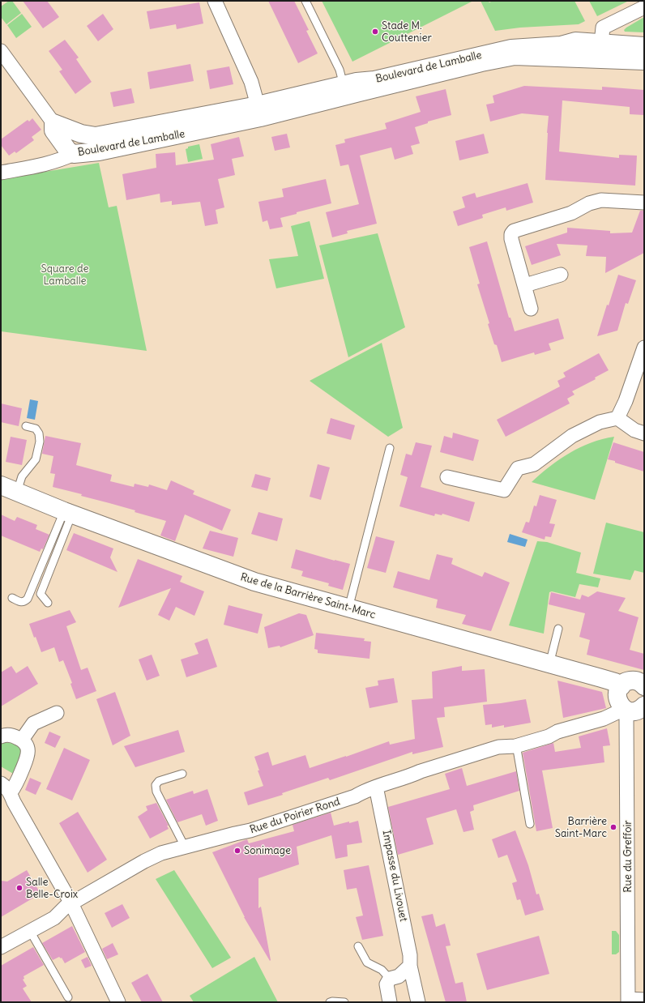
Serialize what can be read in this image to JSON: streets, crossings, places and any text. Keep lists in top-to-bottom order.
{
  "streets": {
    "street": [
      "Boulevard de Lamballe",
      "Rue de la Barrière Saint-Marc",
      "Rue du Poirier Rond",
      "Rue du Greffoir",
      "Impasse du Livouet"
    ]
  },
  "crossings": [
    ["Rue du Poirier Rond", "Rue du Greffoir"],
    ["Rue du Poirier Rond", "Impasse du Livouet"]
  ],
  "parks": ["Square de Lamballe"],
  "places": [
    "Stade M. Couttenier",
    "Barrière Saint-Marc",
    "Sonimage",
    "Salle Belle-Croix"
  ]
}
